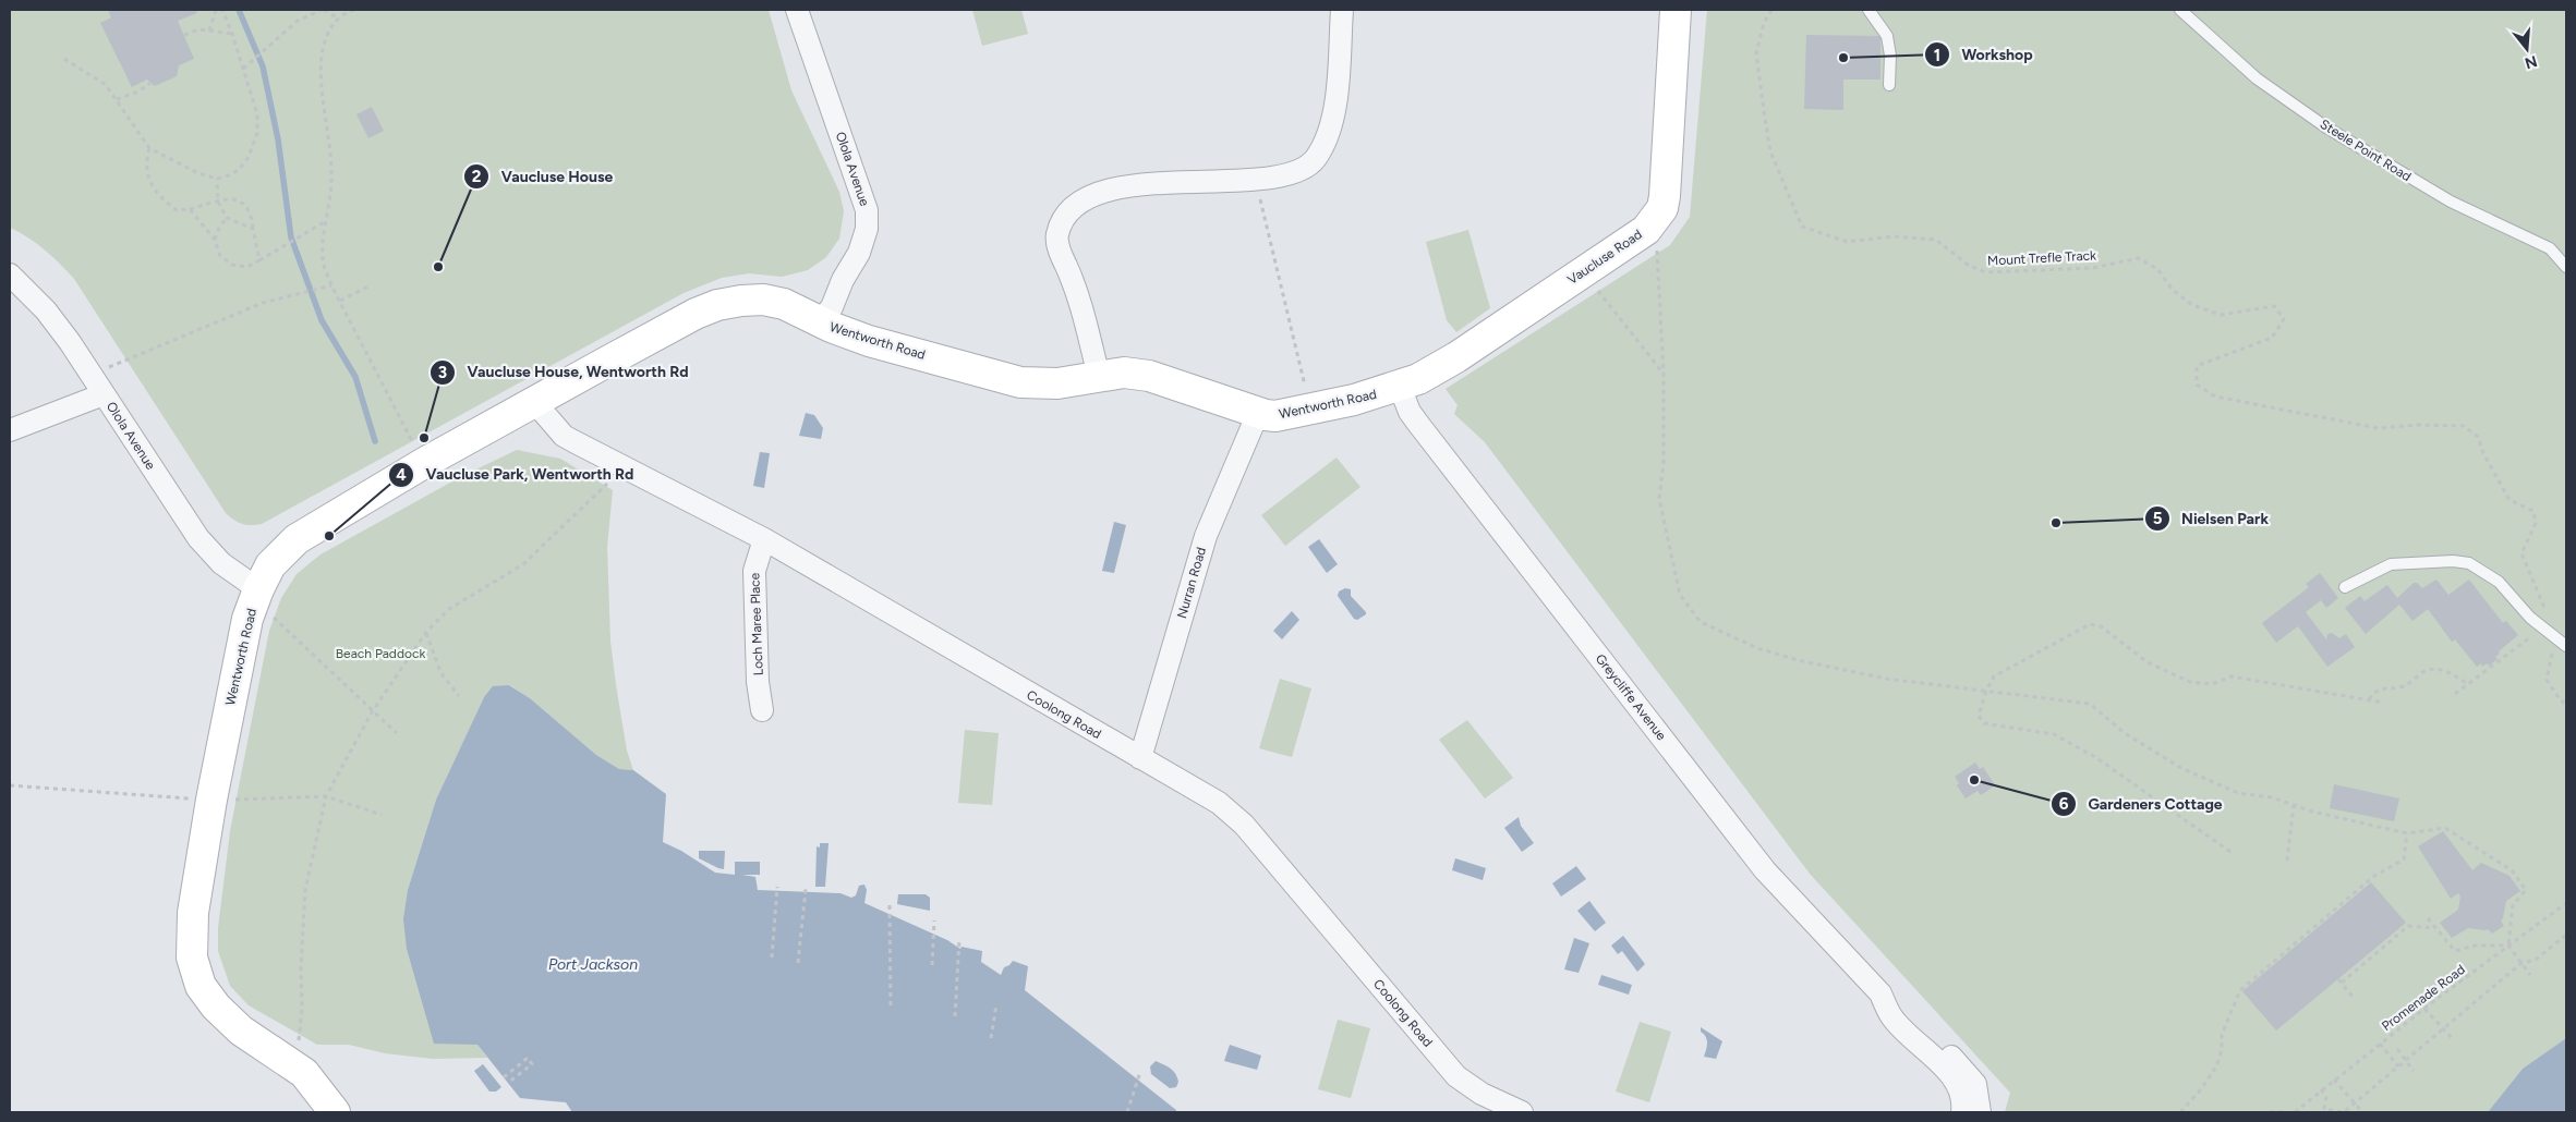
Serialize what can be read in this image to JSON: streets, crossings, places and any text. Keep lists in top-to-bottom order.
{
  "streets": {
    "street": [
      "Olola Avenue",
      "Vaucluse Road",
      "Wentworth Road",
      "Nurran Road",
      "Loch Maree Place",
      "Greycliffe Avenue",
      "Coolong Road"
    ],
    "lane": ["Steele Point Road"],
    "path": ["Mount Trefle Track", "Promenade Road"]
  },
  "crossings": [
    ["Olola Avenue", "Wentworth Road"],
    ["Vaucluse Road", "Wentworth Road"],
    ["Vaucluse Road", "Greycliffe Avenue"],
    ["Wentworth Road", "Nurran Road"],
    ["Wentworth Road", "Greycliffe Avenue"],
    ["Wentworth Road", "Coolong Road"],
    ["Nurran Road", "Coolong Road"],
    ["Loch Maree Place", "Coolong Road"]
  ],
  "water": ["Port Jackson"],
  "parks": ["Beach Paddock"],
  "places": [
    "Workshop",
    "Vaucluse House",
    "Vaucluse House, Wentworth Rd",
    "Nielsen Park",
    "Vaucluse Park, Wentworth Rd",
    "Gardeners Cottage"
  ],
  "north": "bottom"
}
